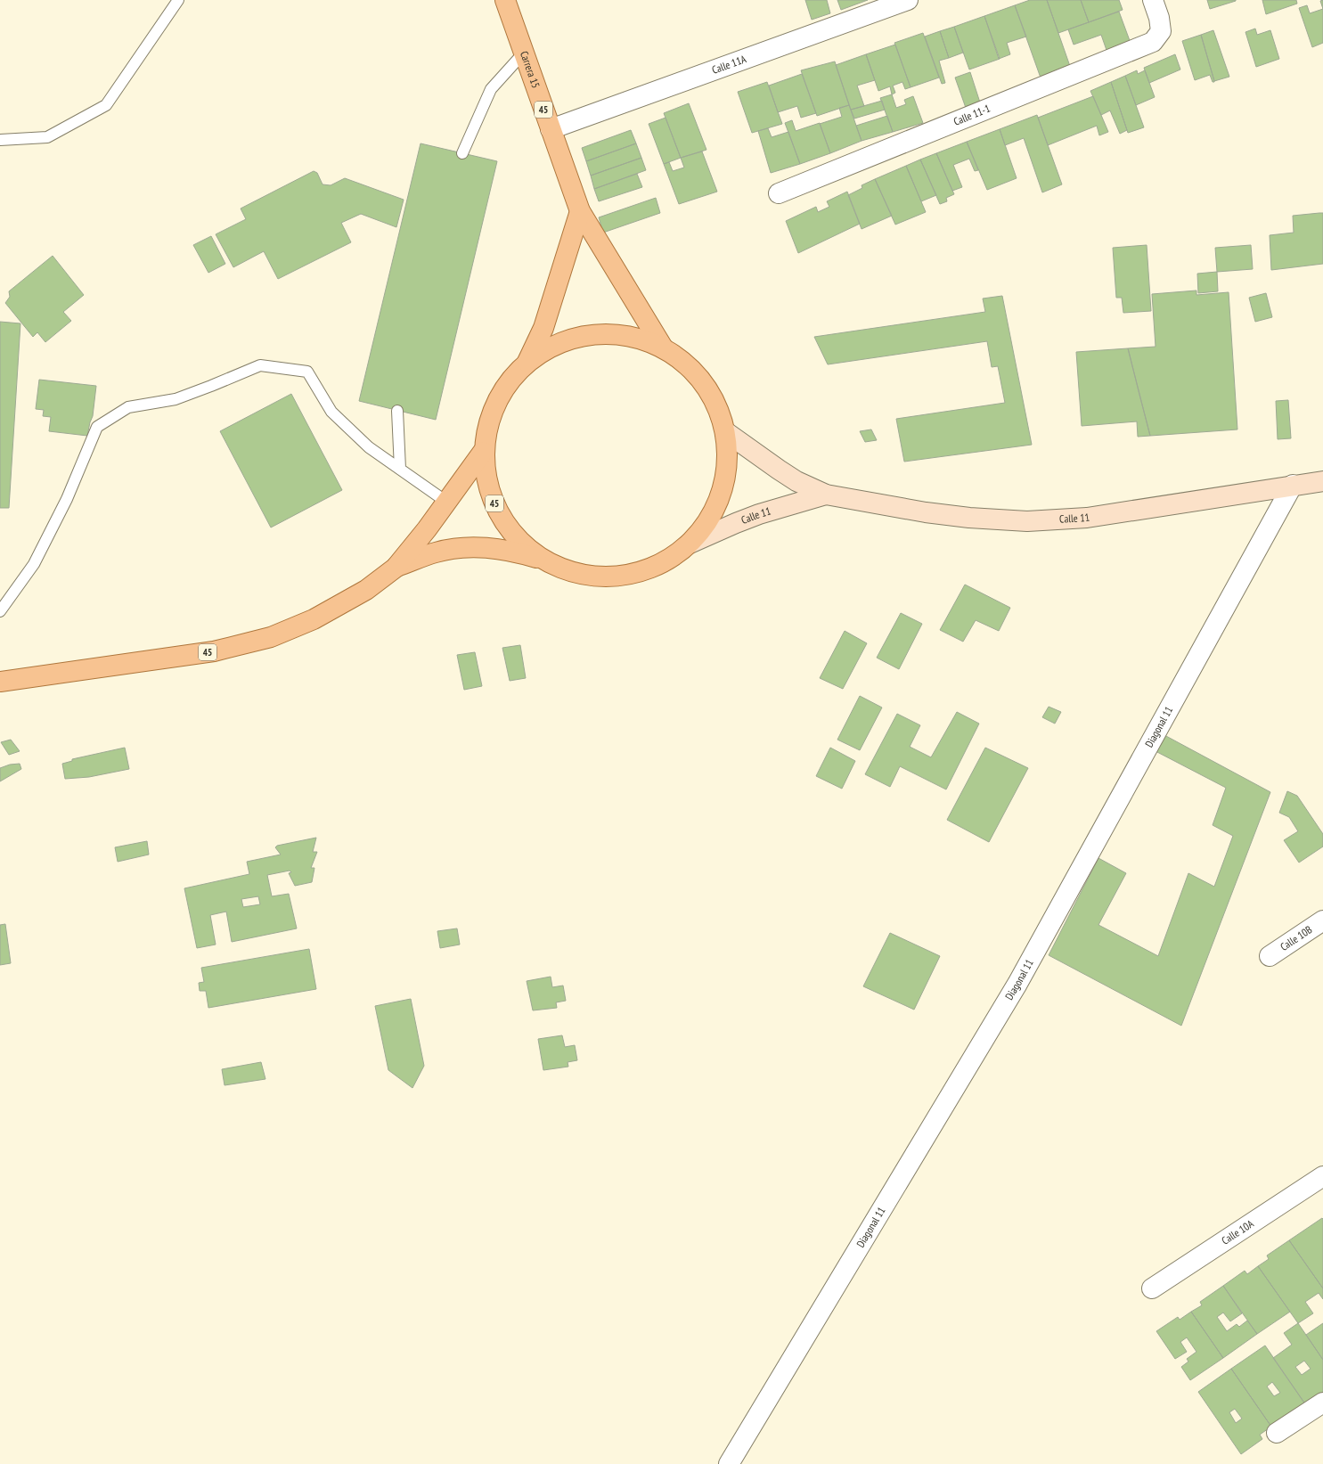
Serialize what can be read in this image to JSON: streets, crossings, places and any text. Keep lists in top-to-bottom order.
{
  "streets": {
    "main road": ["Carrera 15", "45", "Calle 11"],
    "street": [
      "Calle 11A",
      "Calle 11-1",
      "Diagonal 11",
      "Calle 10B",
      "Calle 10A"
    ]
  },
  "crossings": [
    ["Calle 11A", "Carrera 15"],
    ["Carrera 15", "45"],
    ["45", "Calle 11"],
    ["Calle 11", "Diagonal 11"]
  ]
}
